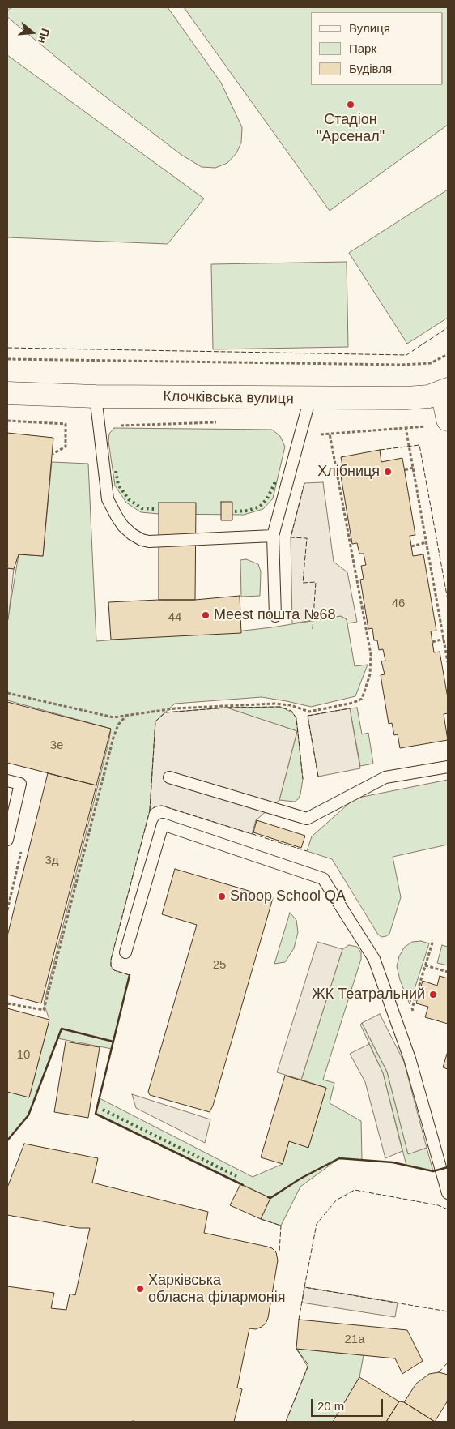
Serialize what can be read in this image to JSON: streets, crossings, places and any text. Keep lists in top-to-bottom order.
{
  "streets": {
    "main road": ["Клочківська вулиця"]
  },
  "places": [
    "Стадіон \"Арсенал\"",
    "Хлібниця",
    "Meest пошта №68",
    "Snoop School QA",
    "ЖК Театральний",
    "Харківська обласна філармонія"
  ],
  "house_numbers": [
    "46",
    "44",
    "3е",
    "3д",
    "25",
    "10",
    "21а"
  ],
  "legend": ["Вулиця", "Парк", "Будівля"],
  "scale_bar": "20 m",
  "north": "right"
}
